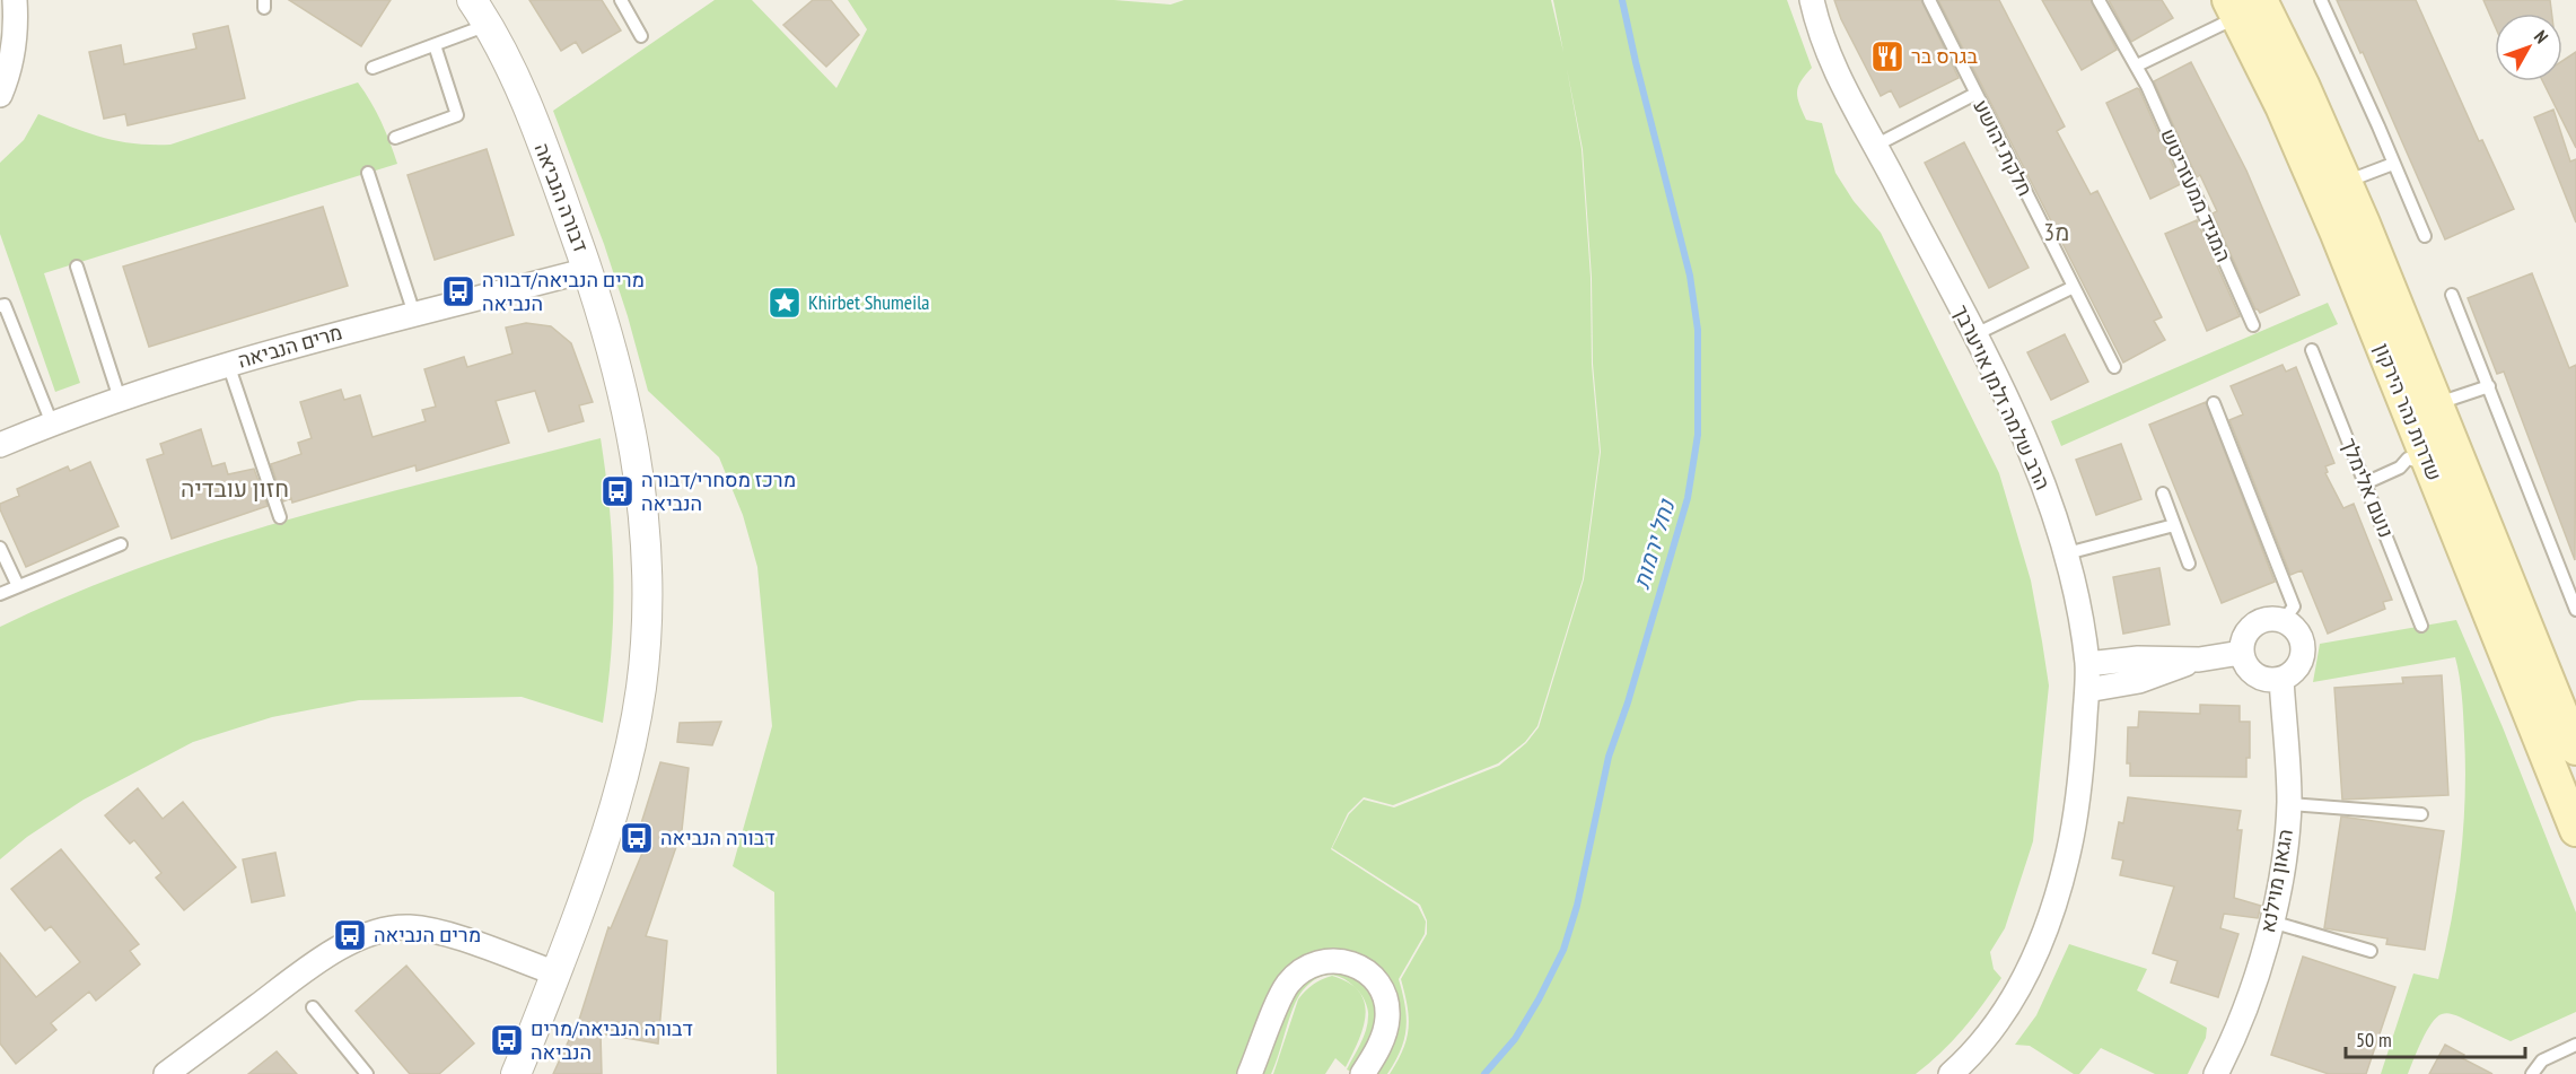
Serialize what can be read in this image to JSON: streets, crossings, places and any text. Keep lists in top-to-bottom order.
{
  "streets": {
    "main road": ["שדרות נהר הירקון"],
    "street": [
      "דבורה הנביאה",
      "מרים הנביאה",
      "הרב שלמה זלמן אויערבך",
      "הגאון מוילנא"
    ],
    "lane": ["חלקת יהושע", "המגיד ממעזריטש", "נועם אלימלך"]
  },
  "crossings": [
    ["דבורה הנביאה", "מרים הנביאה"]
  ],
  "districts": ["מ3", "חזון עובדיה"],
  "water": ["נחל ירמות"],
  "places": {
    "restaurant": ["בגרס בר"],
    "bus stop": [
      "מרים הנביאה/דבורה הנביאה",
      "מרכז מסחרי/דבורה הנביאה",
      "דבורה הנביאה",
      "מרים הנביאה",
      "דבורה הנביאה/מרים הנביאה"
    ],
    "place": ["Khirbet Shumeila"]
  },
  "scale_bar": "50 m",
  "north": "top right"
}
